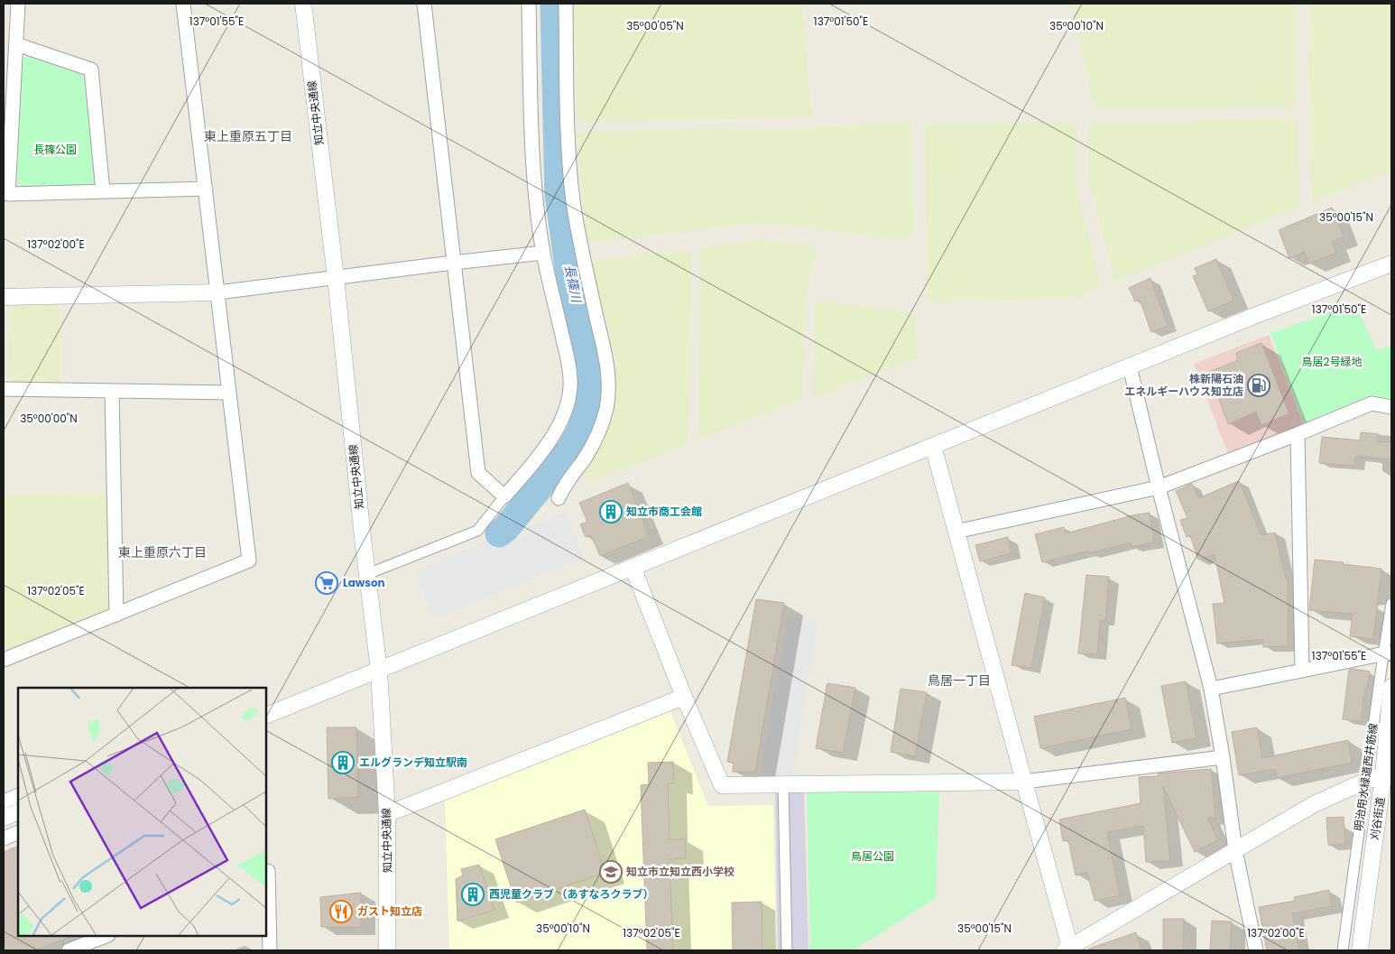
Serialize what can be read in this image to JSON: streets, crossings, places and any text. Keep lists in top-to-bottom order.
{
  "streets": {
    "street": ["知立中央通線", "明治用水緑道西井筋線", "刈谷街道"]
  },
  "districts": ["東上重原五丁目", "東上重原六丁目", "鳥居一丁目"],
  "water": ["長篠川"],
  "parks": ["長篠公園", "鳥居2号緑地", "鳥居公園"],
  "places": {
    "fuel station": ["株新陽石油 エネルギーハウス知立店"],
    "building": ["知立市商工会館", "エルグランデ知立駅南", "西児童クラブ （あすなろクラブ）"],
    "supermarket": ["Lawson"],
    "school or university": ["知立市立知立西小学校"],
    "restaurant": ["ガスト知立店"]
  },
  "coordinates": [
    "137°01'50\"E",
    "137°01'55\"E",
    "35°00'05\"N",
    "35°00'10\"N",
    "35°00'15\"N",
    "137°02'00\"E",
    "35°00'00\"N",
    "137°02'05\"E"
  ]
}
